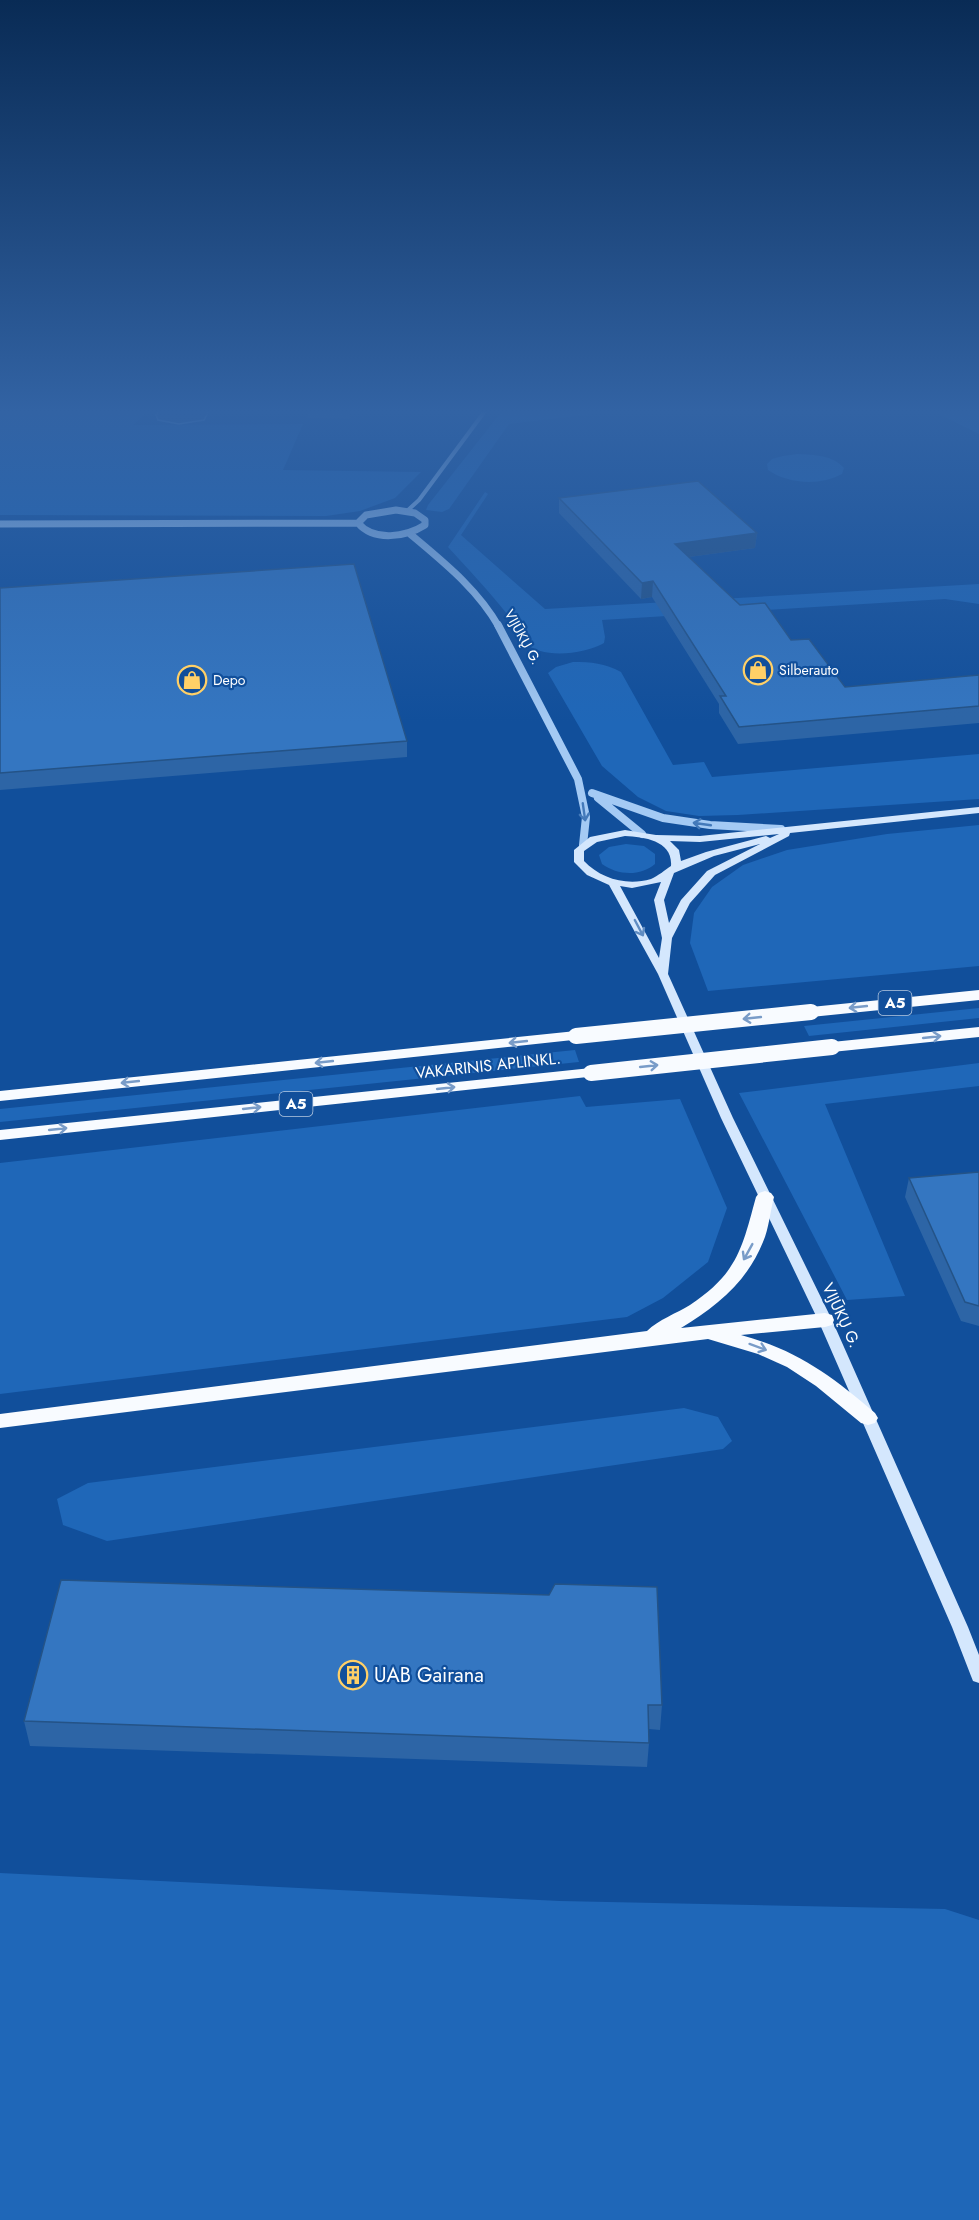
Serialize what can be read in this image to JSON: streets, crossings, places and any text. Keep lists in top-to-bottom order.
{
  "streets": {
    "highway": ["A5", "VAKARINIS APLINKL."],
    "main road": ["VIJŪKŲ G."]
  },
  "places": {
    "shop": ["Silberauto", "Depo"],
    "building": ["UAB Gairana"]
  }
}
